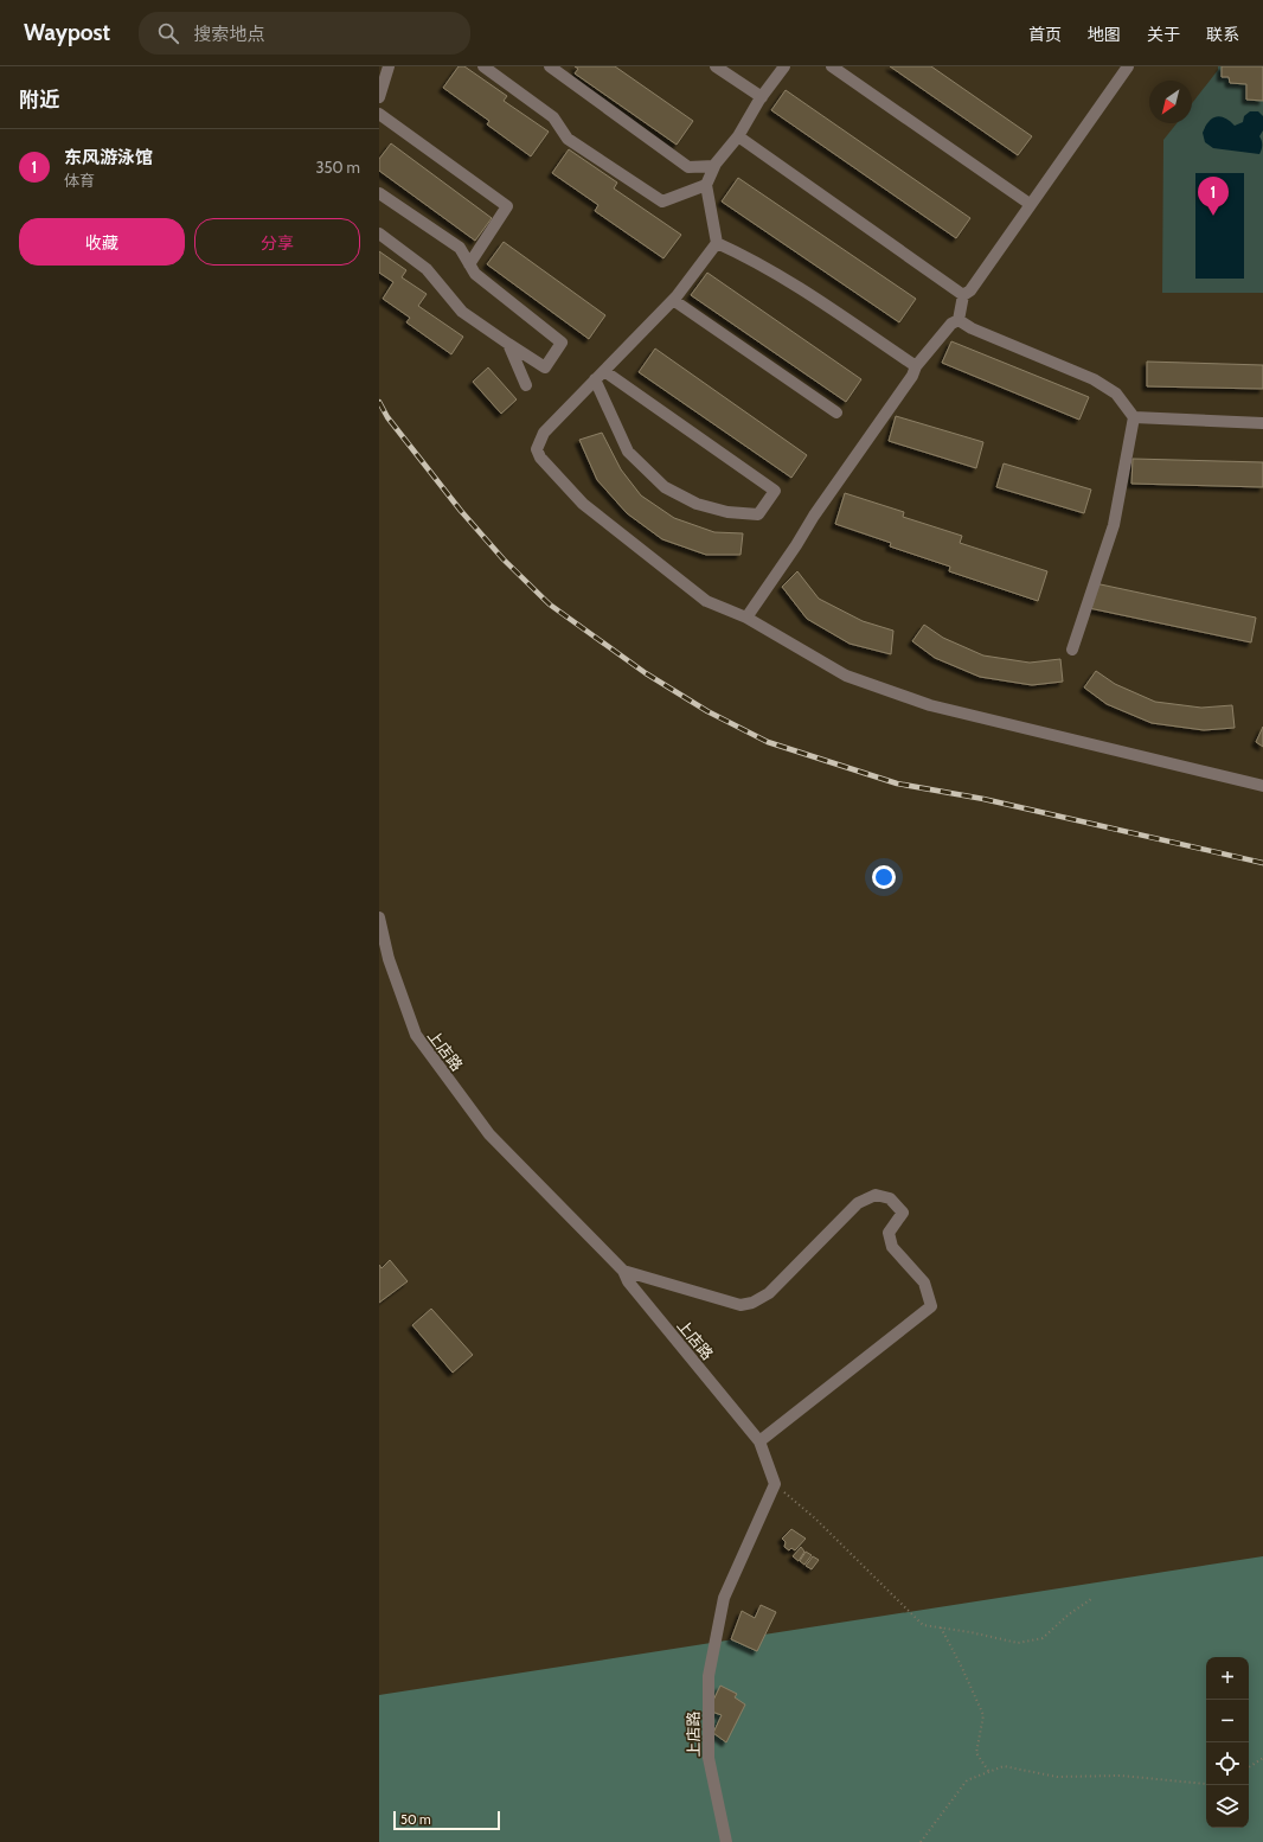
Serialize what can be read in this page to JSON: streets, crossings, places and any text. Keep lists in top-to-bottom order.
{
  "streets": {
    "street": ["上店路"]
  },
  "scale_bar": "50 m",
  "north": "bottom left",
  "page": {
    "header": "Waypost",
    "search": "搜索地点",
    "nav": [
      "首页",
      "地图",
      "关于",
      "联系"
    ],
    "heading": "附近",
    "list": [
      {
        "mark": "1",
        "name": "东风游泳馆",
        "note": "体育",
        "value": "350 m"
      }
    ],
    "pins": "1",
    "buttons": ["收藏", "分享"],
    "map_buttons": ["+", "−"],
    "scale": "50 m"
  }
}
